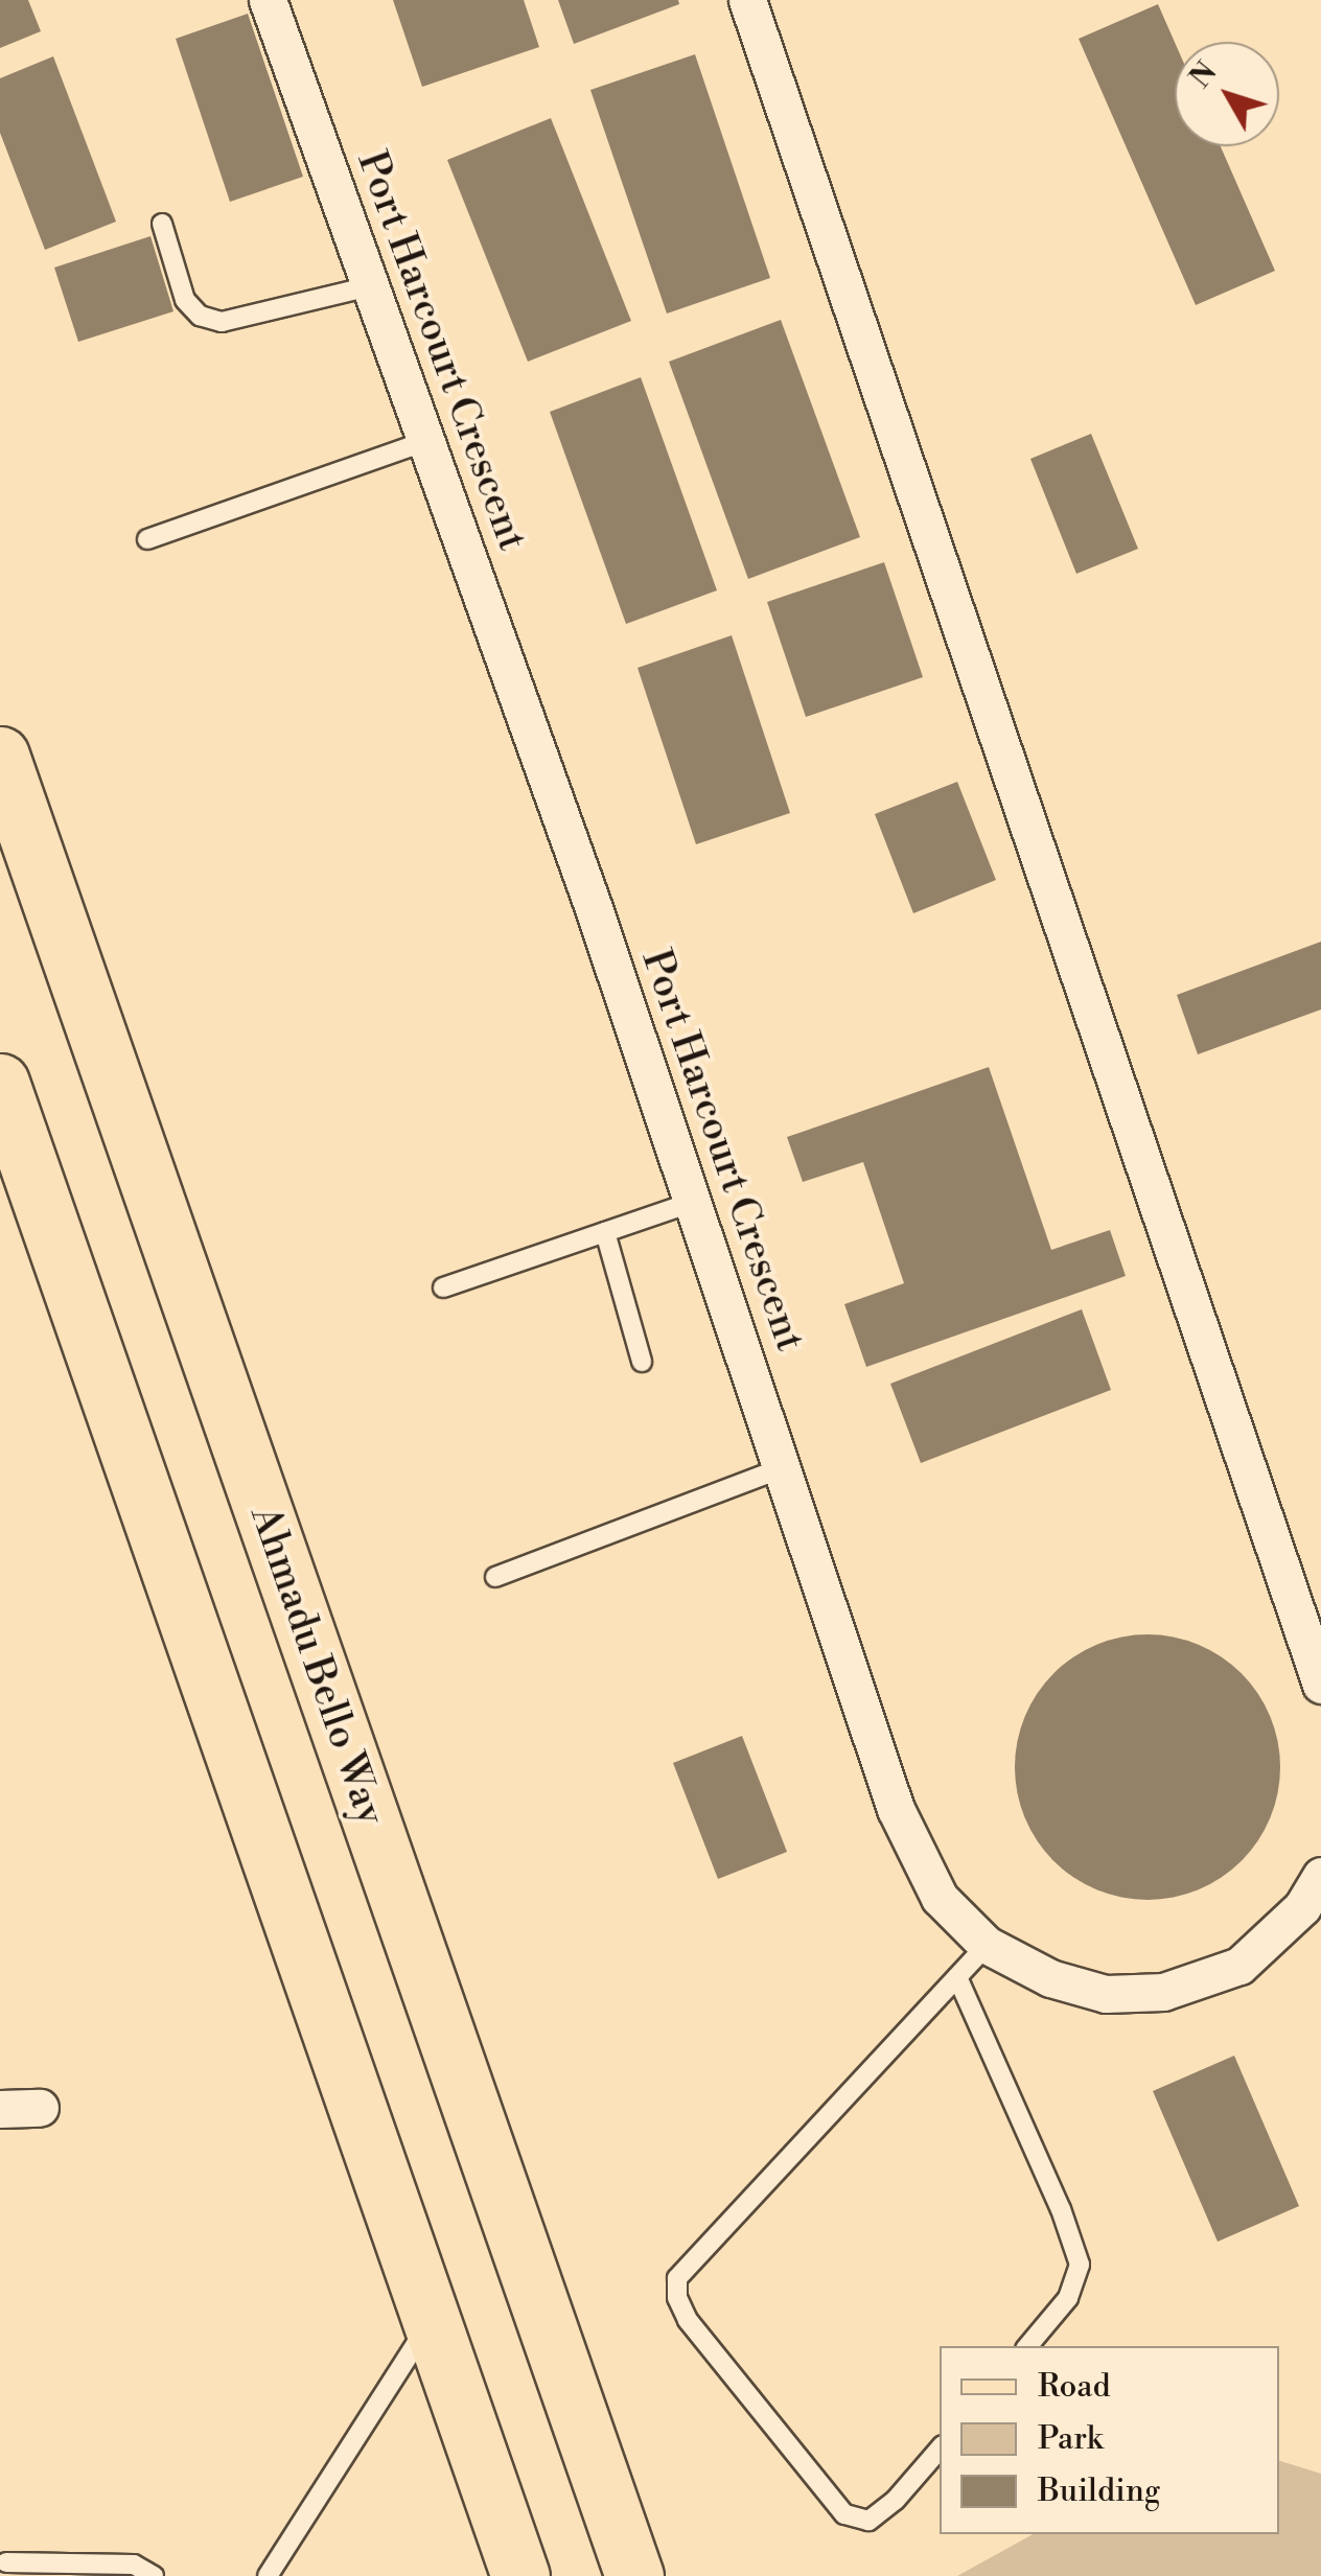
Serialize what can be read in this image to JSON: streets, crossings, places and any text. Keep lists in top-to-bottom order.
{
  "streets": {
    "main road": ["Ahmadu Bello Way"],
    "street": ["Port Harcourt Crescent"]
  },
  "legend": ["Road", "Park", "Building"],
  "north": "top left"
}
